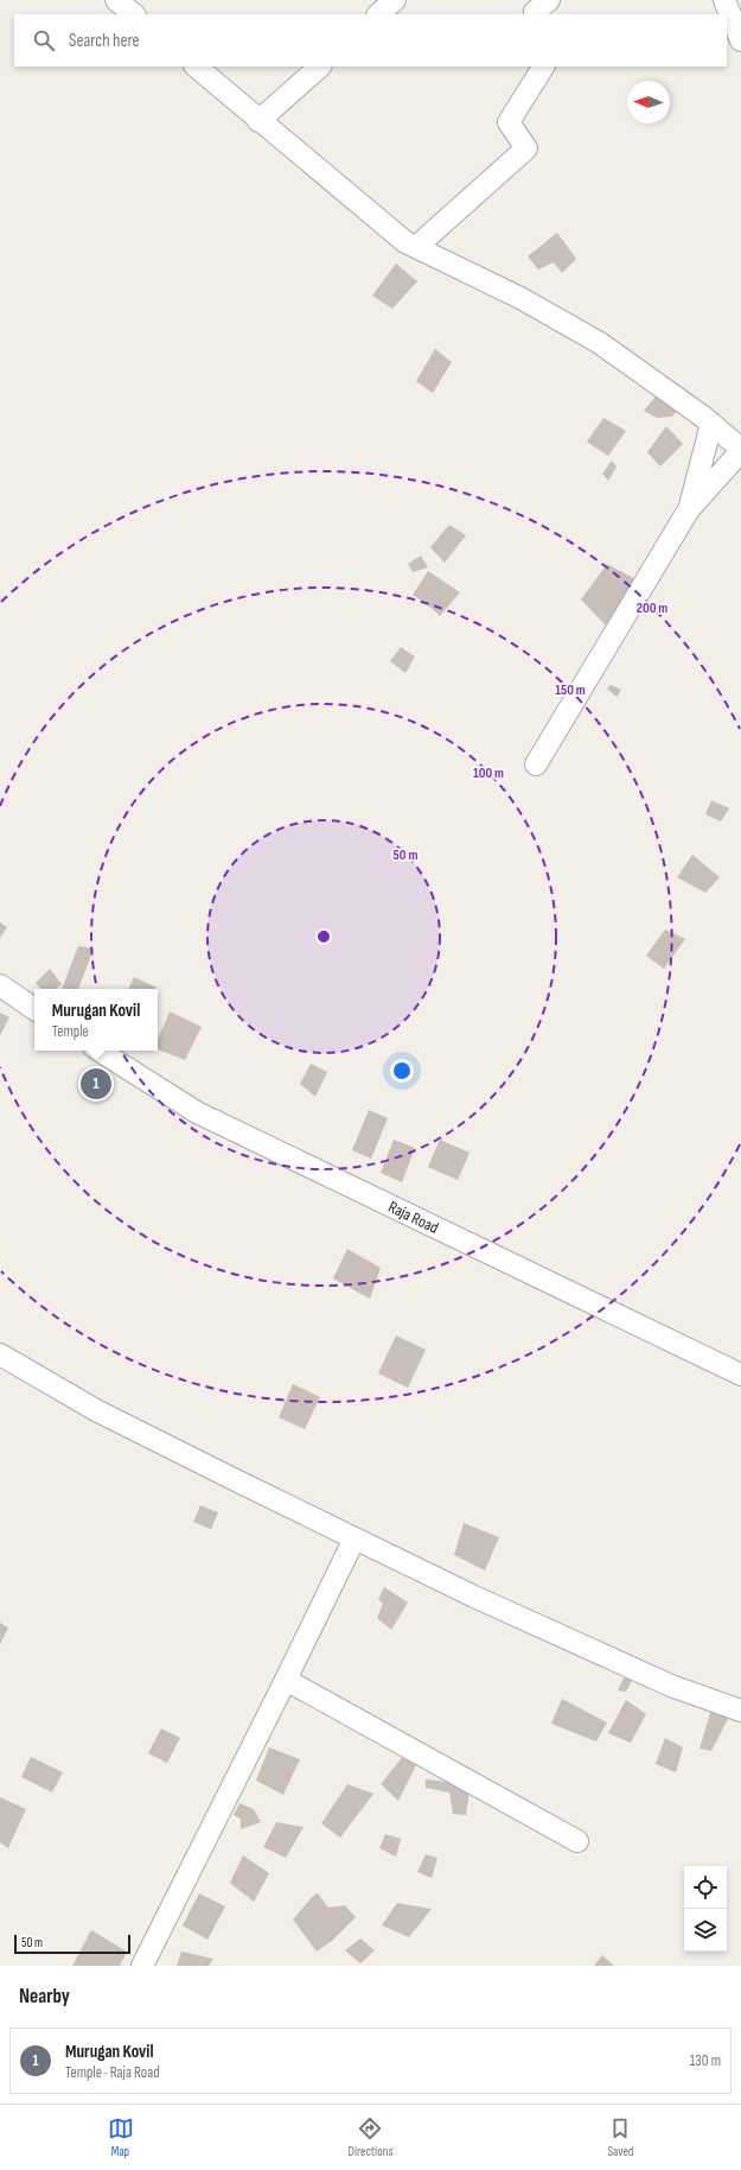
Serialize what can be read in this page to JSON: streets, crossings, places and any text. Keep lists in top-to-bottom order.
{
  "streets": {
    "street": ["Raja Road"]
  },
  "scale_bar": "50 m",
  "north": "left",
  "page": {
    "search": "Search here",
    "popup": ["Murugan Kovil", "Temple"],
    "pins": "1",
    "scale": "50 m",
    "heading": "Nearby",
    "list": [
      {
        "mark": "1",
        "name": "Murugan Kovil",
        "note": "Temple · Raja Road",
        "value": "130 m"
      }
    ],
    "nav": ["Map", "Directions", "Saved"]
  },
  "rings": [
    "200 m",
    "150 m",
    "100 m",
    "50 m"
  ]
}
